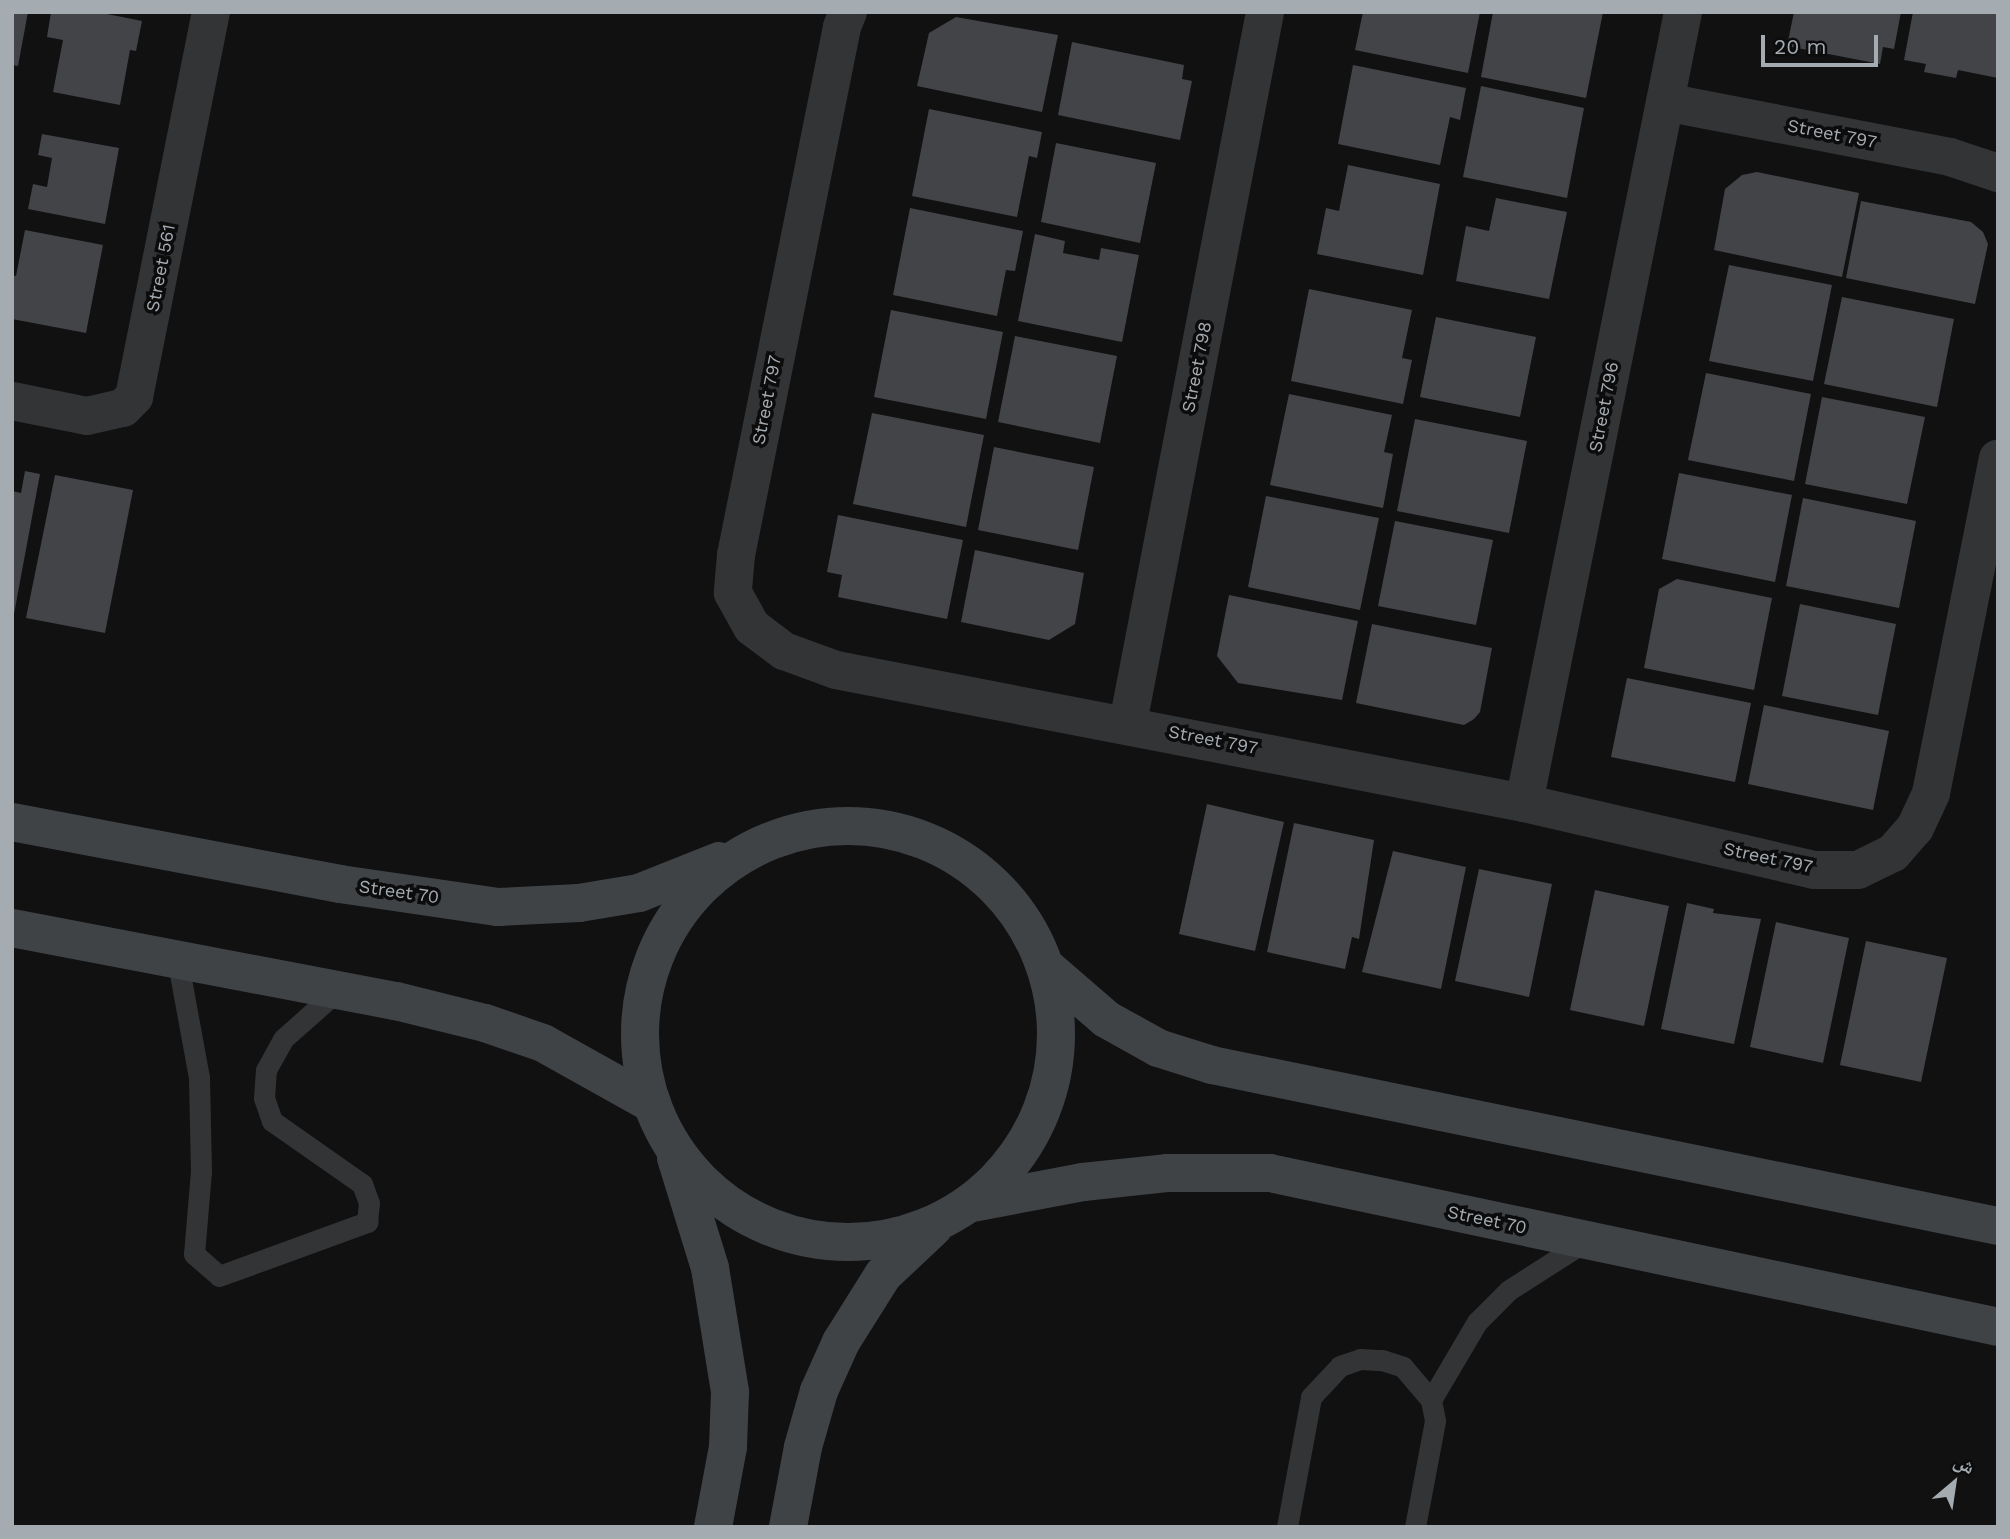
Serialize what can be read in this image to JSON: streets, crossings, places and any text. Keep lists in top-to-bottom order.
{
  "streets": {
    "main road": ["Street 70"],
    "street": [
      "Street 797",
      "Street 561",
      "Street 798",
      "Street 796"
    ]
  },
  "crossings": [
    ["Street 797", "Street 798"],
    ["Street 797", "Street 796"]
  ],
  "scale_bar": "20 m",
  "north": "top right"
}
